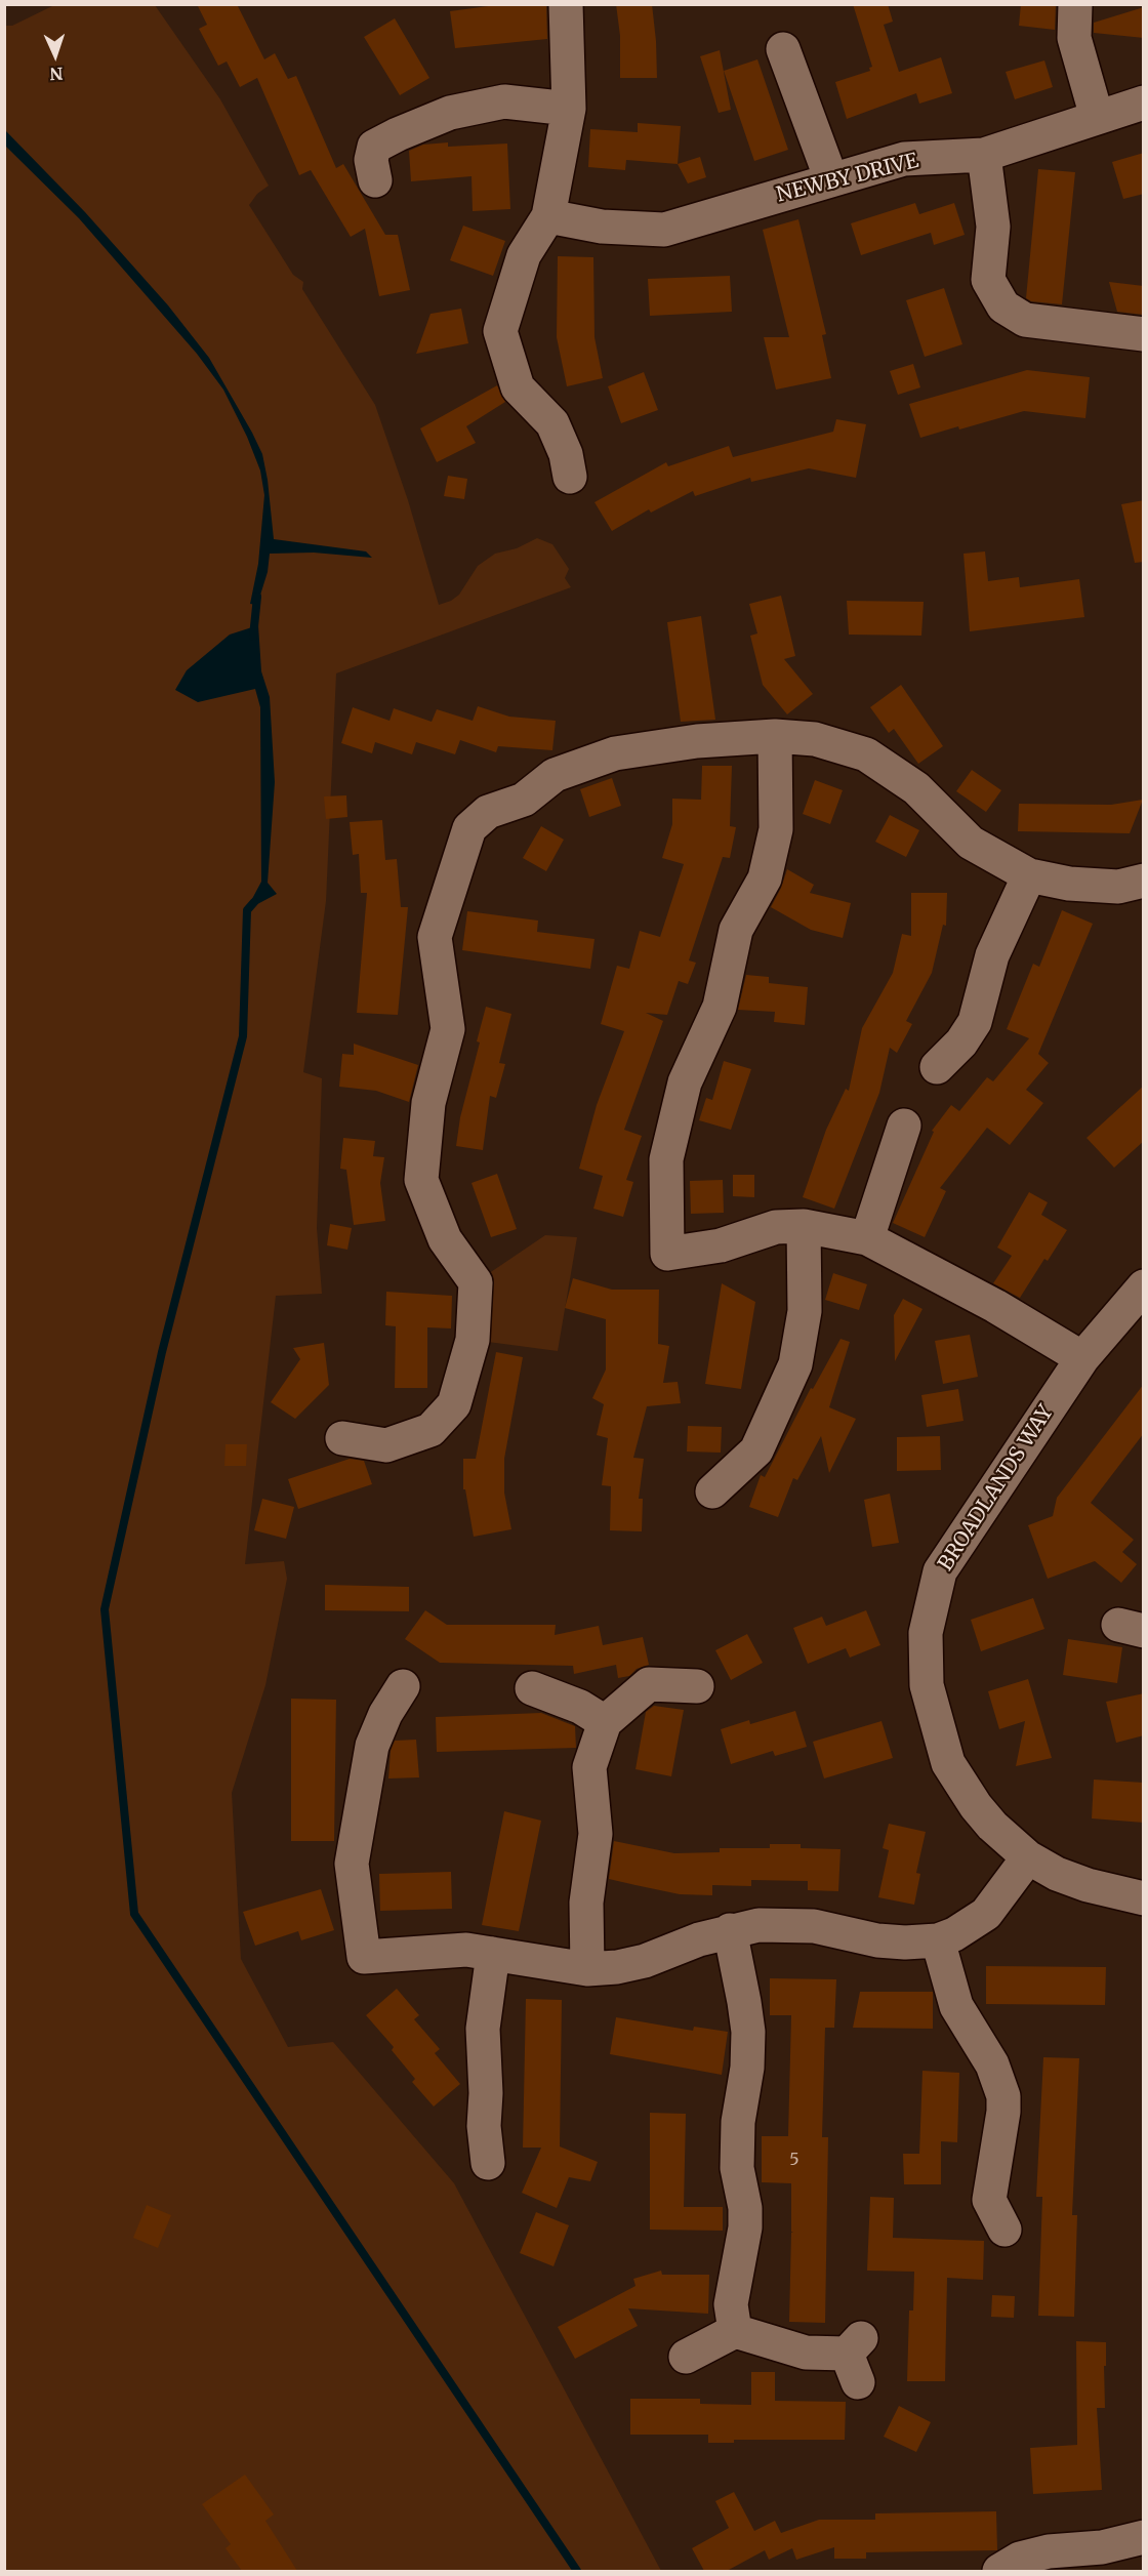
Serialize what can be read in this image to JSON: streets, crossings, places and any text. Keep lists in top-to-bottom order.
{
  "streets": {
    "street": ["NEWBY DRIVE", "BROADLANDS WAY"]
  },
  "house_numbers": ["5"],
  "north": "bottom"
}
